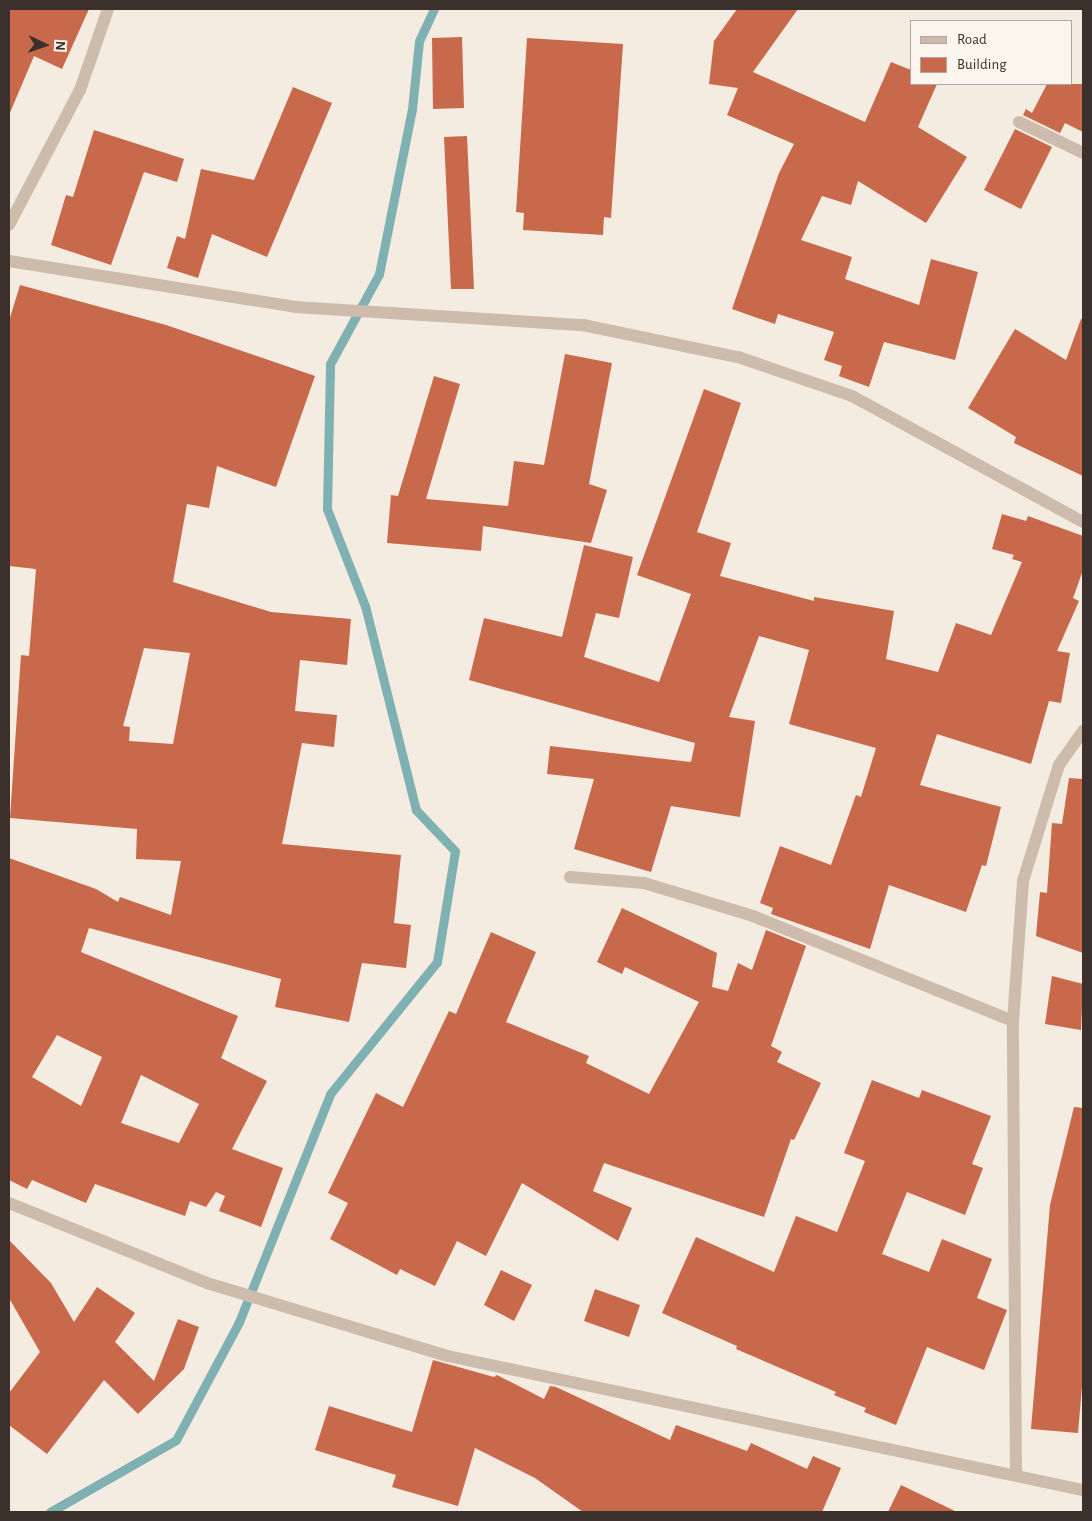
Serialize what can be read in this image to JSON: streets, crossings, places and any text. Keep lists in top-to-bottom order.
{
  "legend": ["Road", "Building"],
  "north": "right"
}
